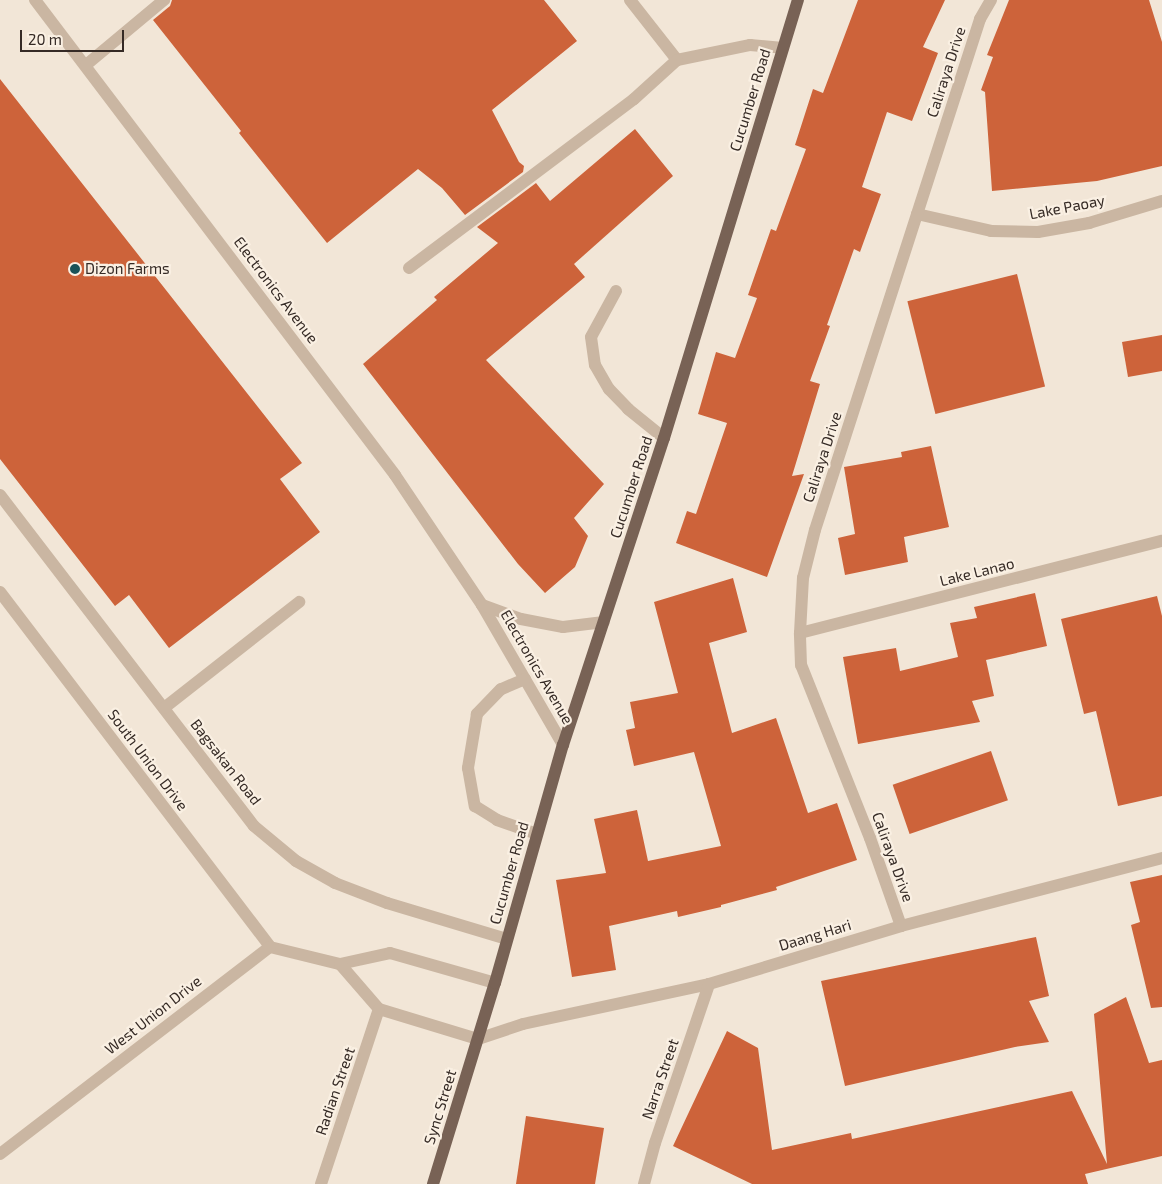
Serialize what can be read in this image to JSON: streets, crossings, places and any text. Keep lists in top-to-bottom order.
{
  "streets": {
    "main road": ["Cucumber Road", "Sync Street"],
    "street": [
      "Caliraya Drive",
      "Lake Paoay",
      "Electronics Avenue",
      "Lake Lanao",
      "South Union Drive",
      "Bagsakan Road",
      "Daang Hari",
      "West Union Drive",
      "Narra Street",
      "Radian Street"
    ]
  },
  "crossings": [
    ["Caliraya Drive", "Lake Paoay"],
    ["Caliraya Drive", "Lake Lanao"],
    ["Caliraya Drive", "Daang Hari"],
    ["Cucumber Road", "Electronics Avenue"],
    ["Cucumber Road", "Bagsakan Road"],
    ["Cucumber Road", "Daang Hari"],
    ["Cucumber Road", "Sync Street"],
    ["South Union Drive", "West Union Drive"],
    ["Daang Hari", "Narra Street"],
    ["Daang Hari", "Sync Street"]
  ],
  "places": ["Dizon Farms"],
  "scale_bar": "20 m"
}
